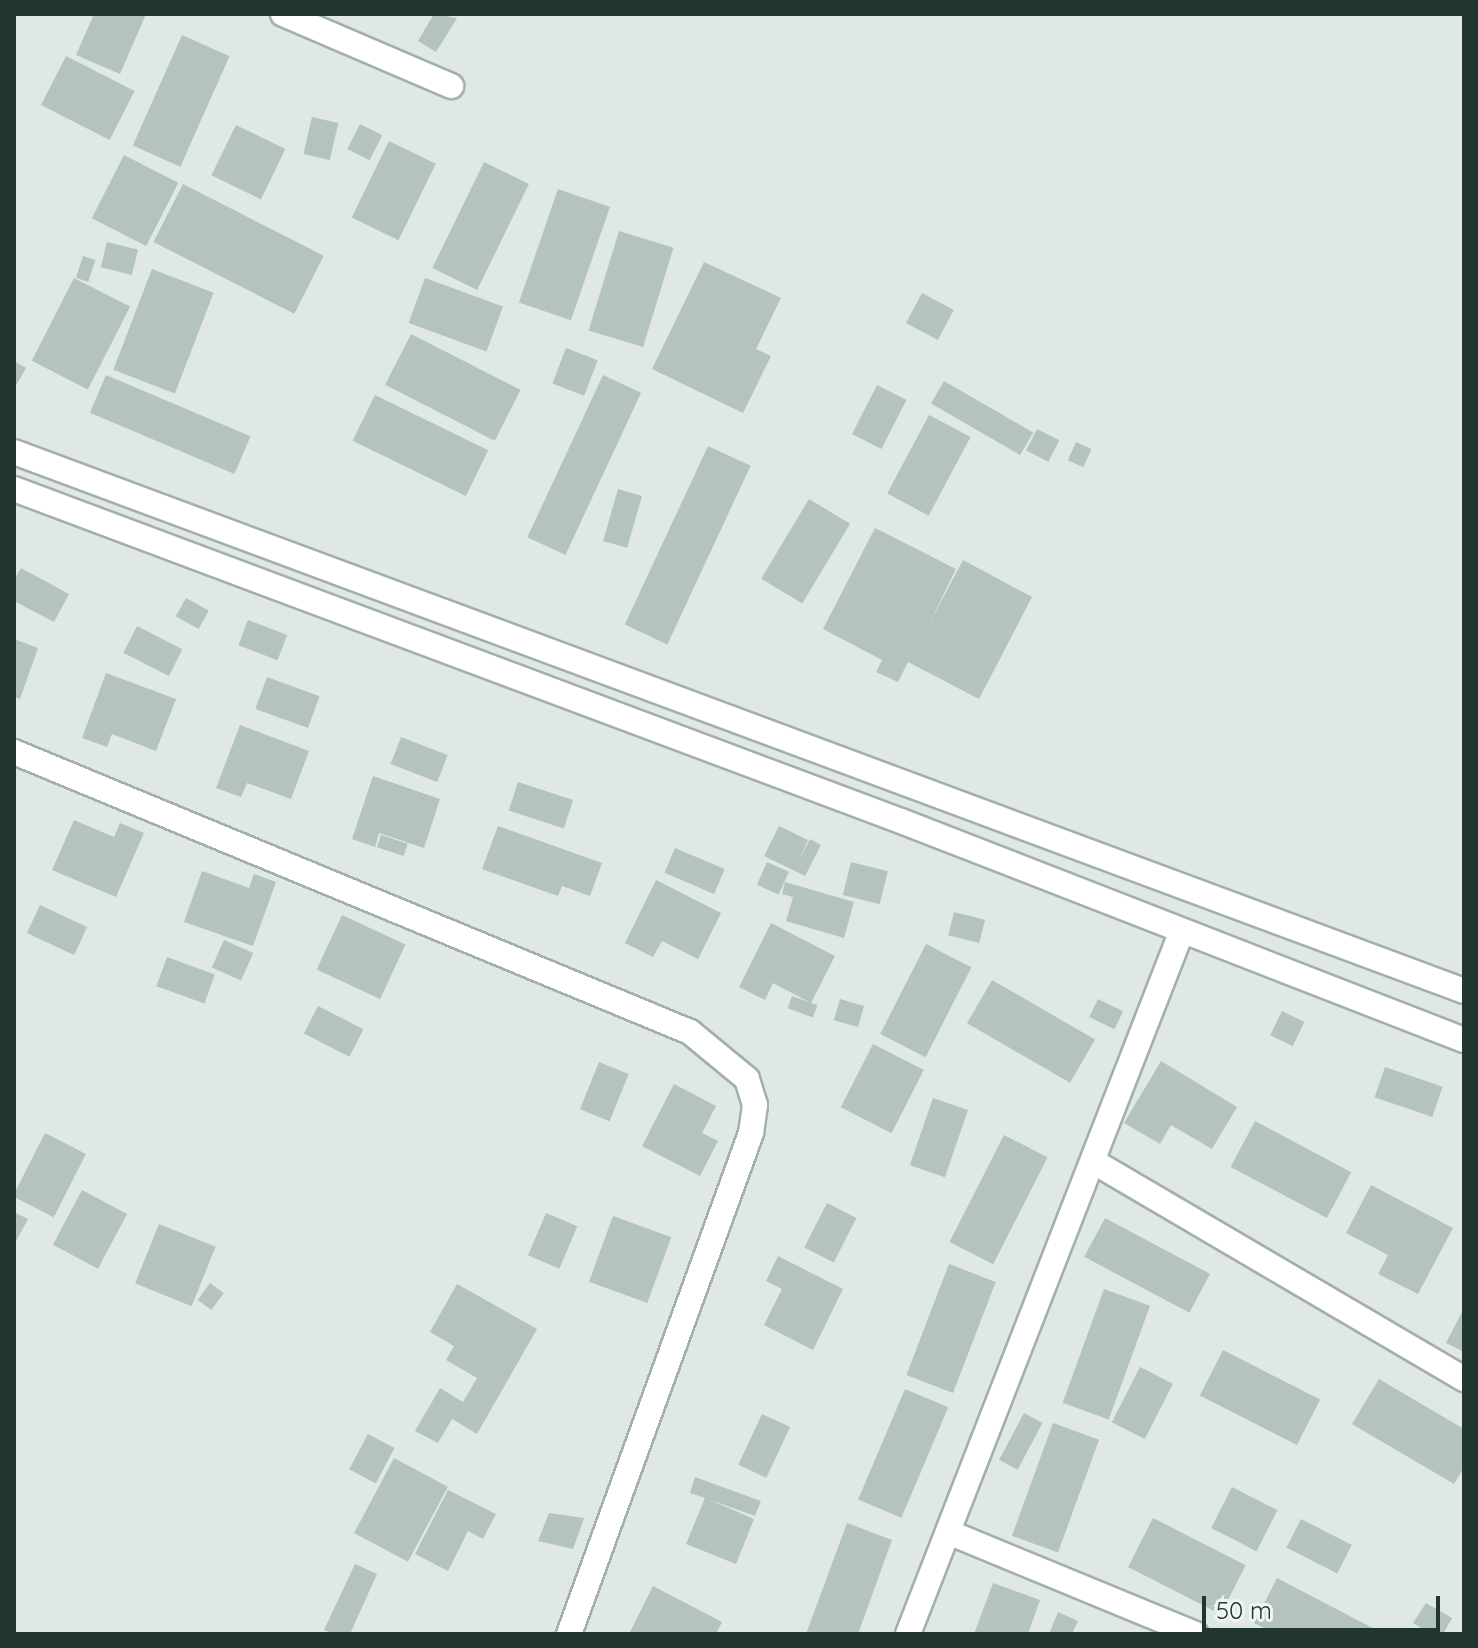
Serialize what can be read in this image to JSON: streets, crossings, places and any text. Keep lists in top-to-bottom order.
{
  "scale_bar": "50 m"
}
